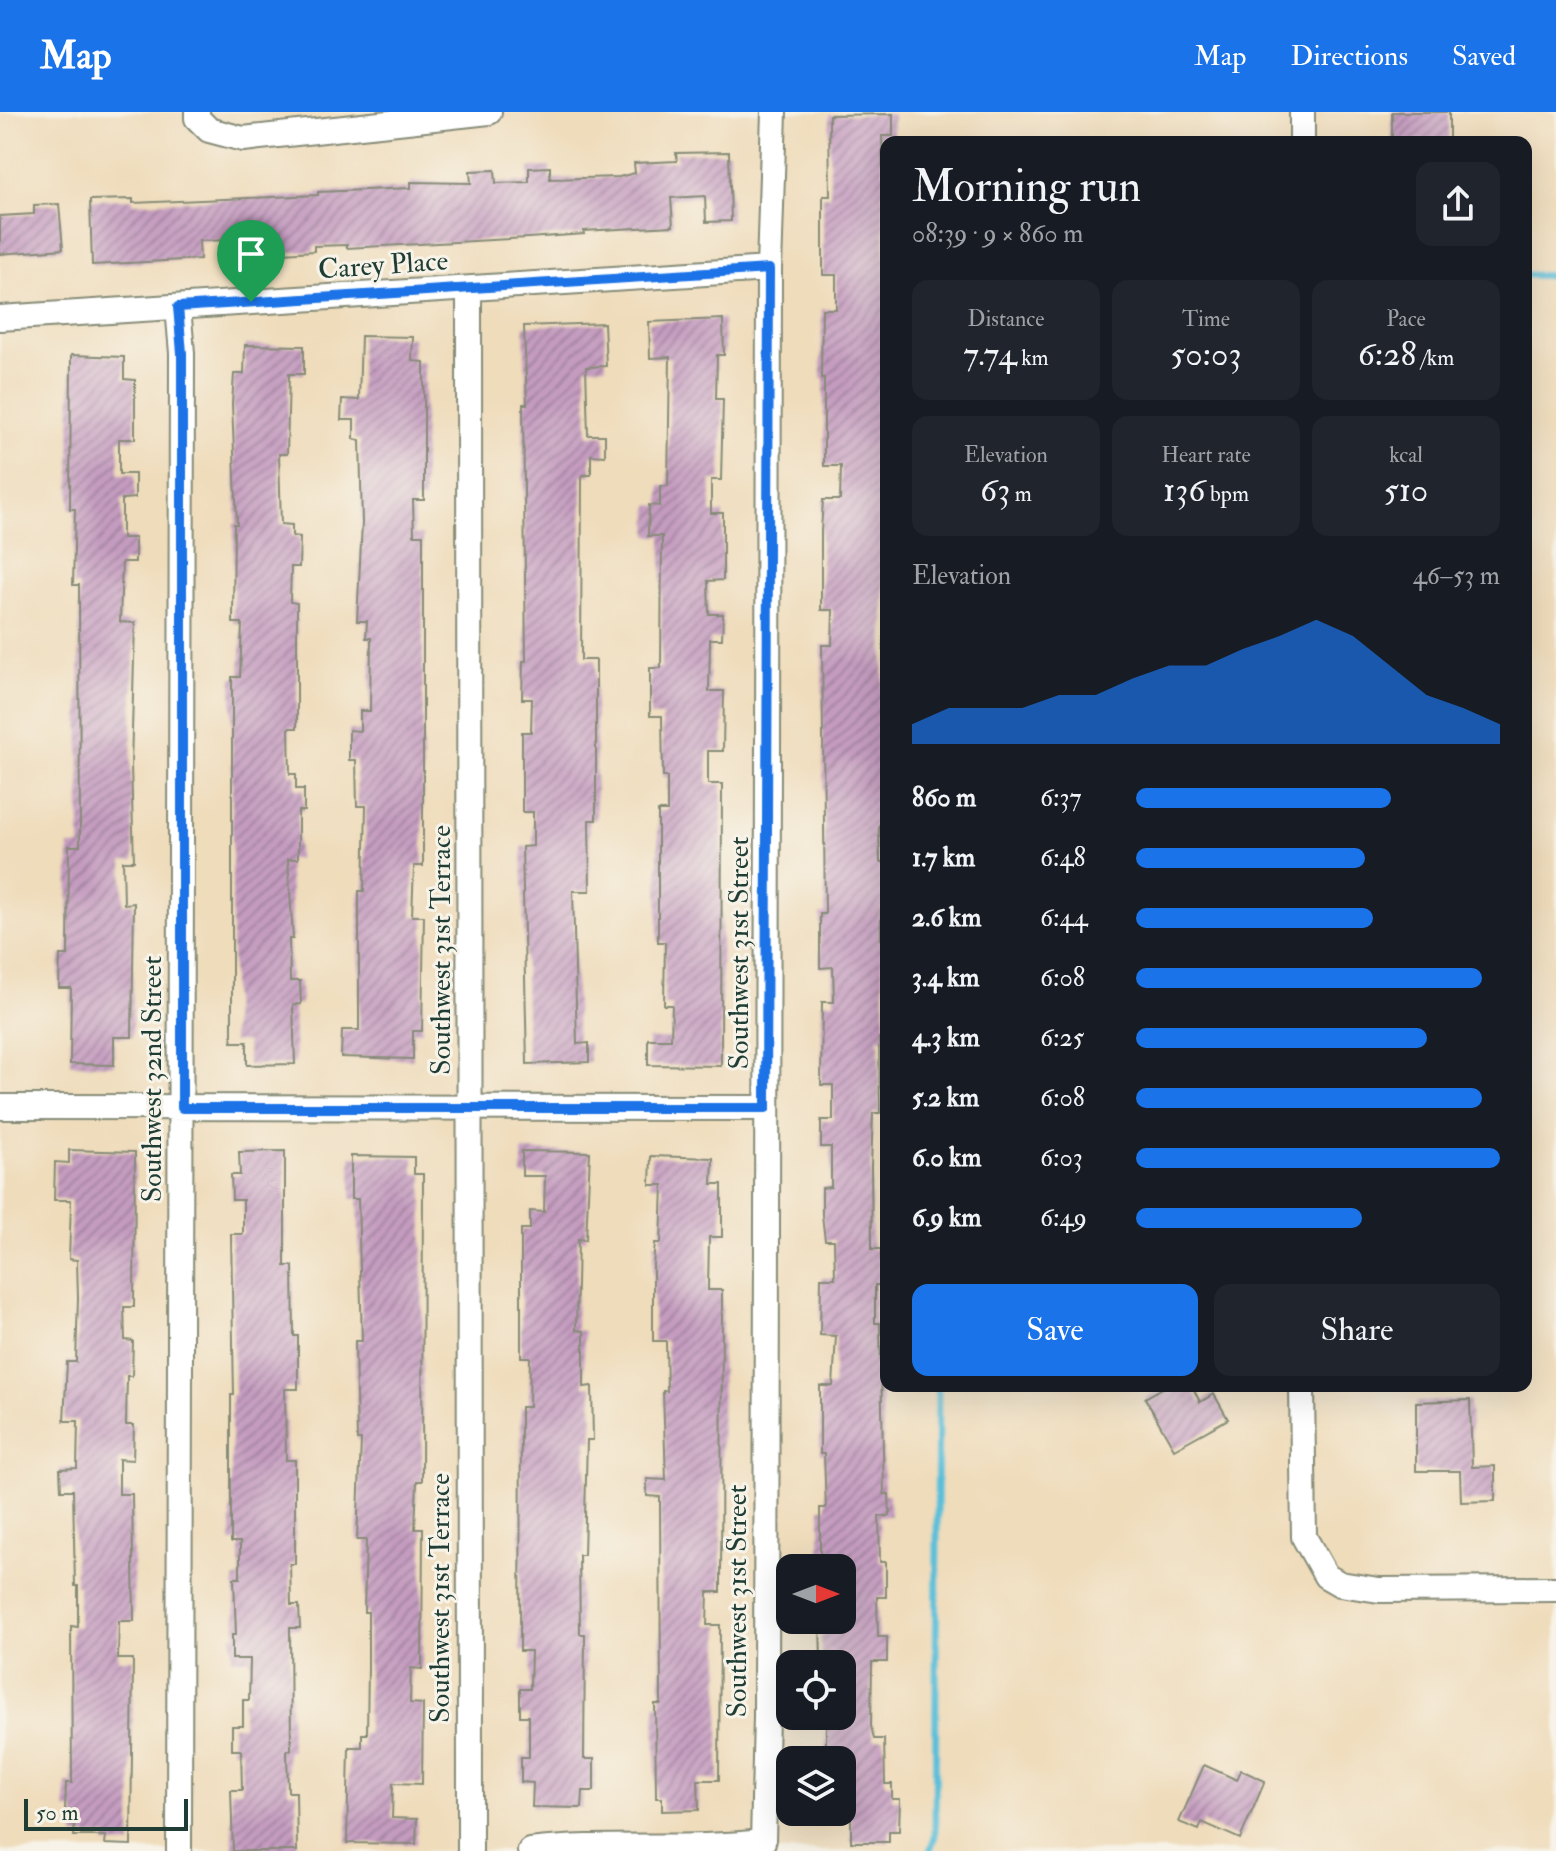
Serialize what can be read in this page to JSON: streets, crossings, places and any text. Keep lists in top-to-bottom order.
{
  "streets": {
    "street": [
      "Carey Place",
      "Southwest 31st Terrace",
      "Southwest 31st Street",
      "Southwest 32nd Street"
    ]
  },
  "crossings": [
    ["Carey Place", "Southwest 31st Terrace"],
    ["Carey Place", "Southwest 31st Street"],
    ["Carey Place", "Southwest 32nd Street"]
  ],
  "scale_bar": "50 m",
  "north": "right",
  "page": {
    "header": "Map",
    "nav": ["Map", "Directions", "Saved"],
    "heading": ["Morning run", "08:39 · 9 × 860 m"],
    "stats": [
      ["Distance", "7.74 km"],
      ["Time", "50:03"],
      ["Pace", "6:28 /km"],
      ["Elevation", "63 m"],
      ["Heart rate", "136 bpm"],
      ["kcal", "510"]
    ],
    "chart": ["Elevation", "46–53 m"],
    "list": [
      {
        "name": "860 m",
        "note": "6:37"
      },
      {
        "name": "1.7 km",
        "note": "6:48"
      },
      {
        "name": "2.6 km",
        "note": "6:44"
      },
      {
        "name": "3.4 km",
        "note": "6:08"
      },
      {
        "name": "4.3 km",
        "note": "6:25"
      },
      {
        "name": "5.2 km",
        "note": "6:08"
      },
      {
        "name": "6.0 km",
        "note": "6:03"
      },
      {
        "name": "6.9 km",
        "note": "6:49"
      }
    ],
    "buttons": ["Save", "Share"],
    "scale": "50 m"
  }
}
